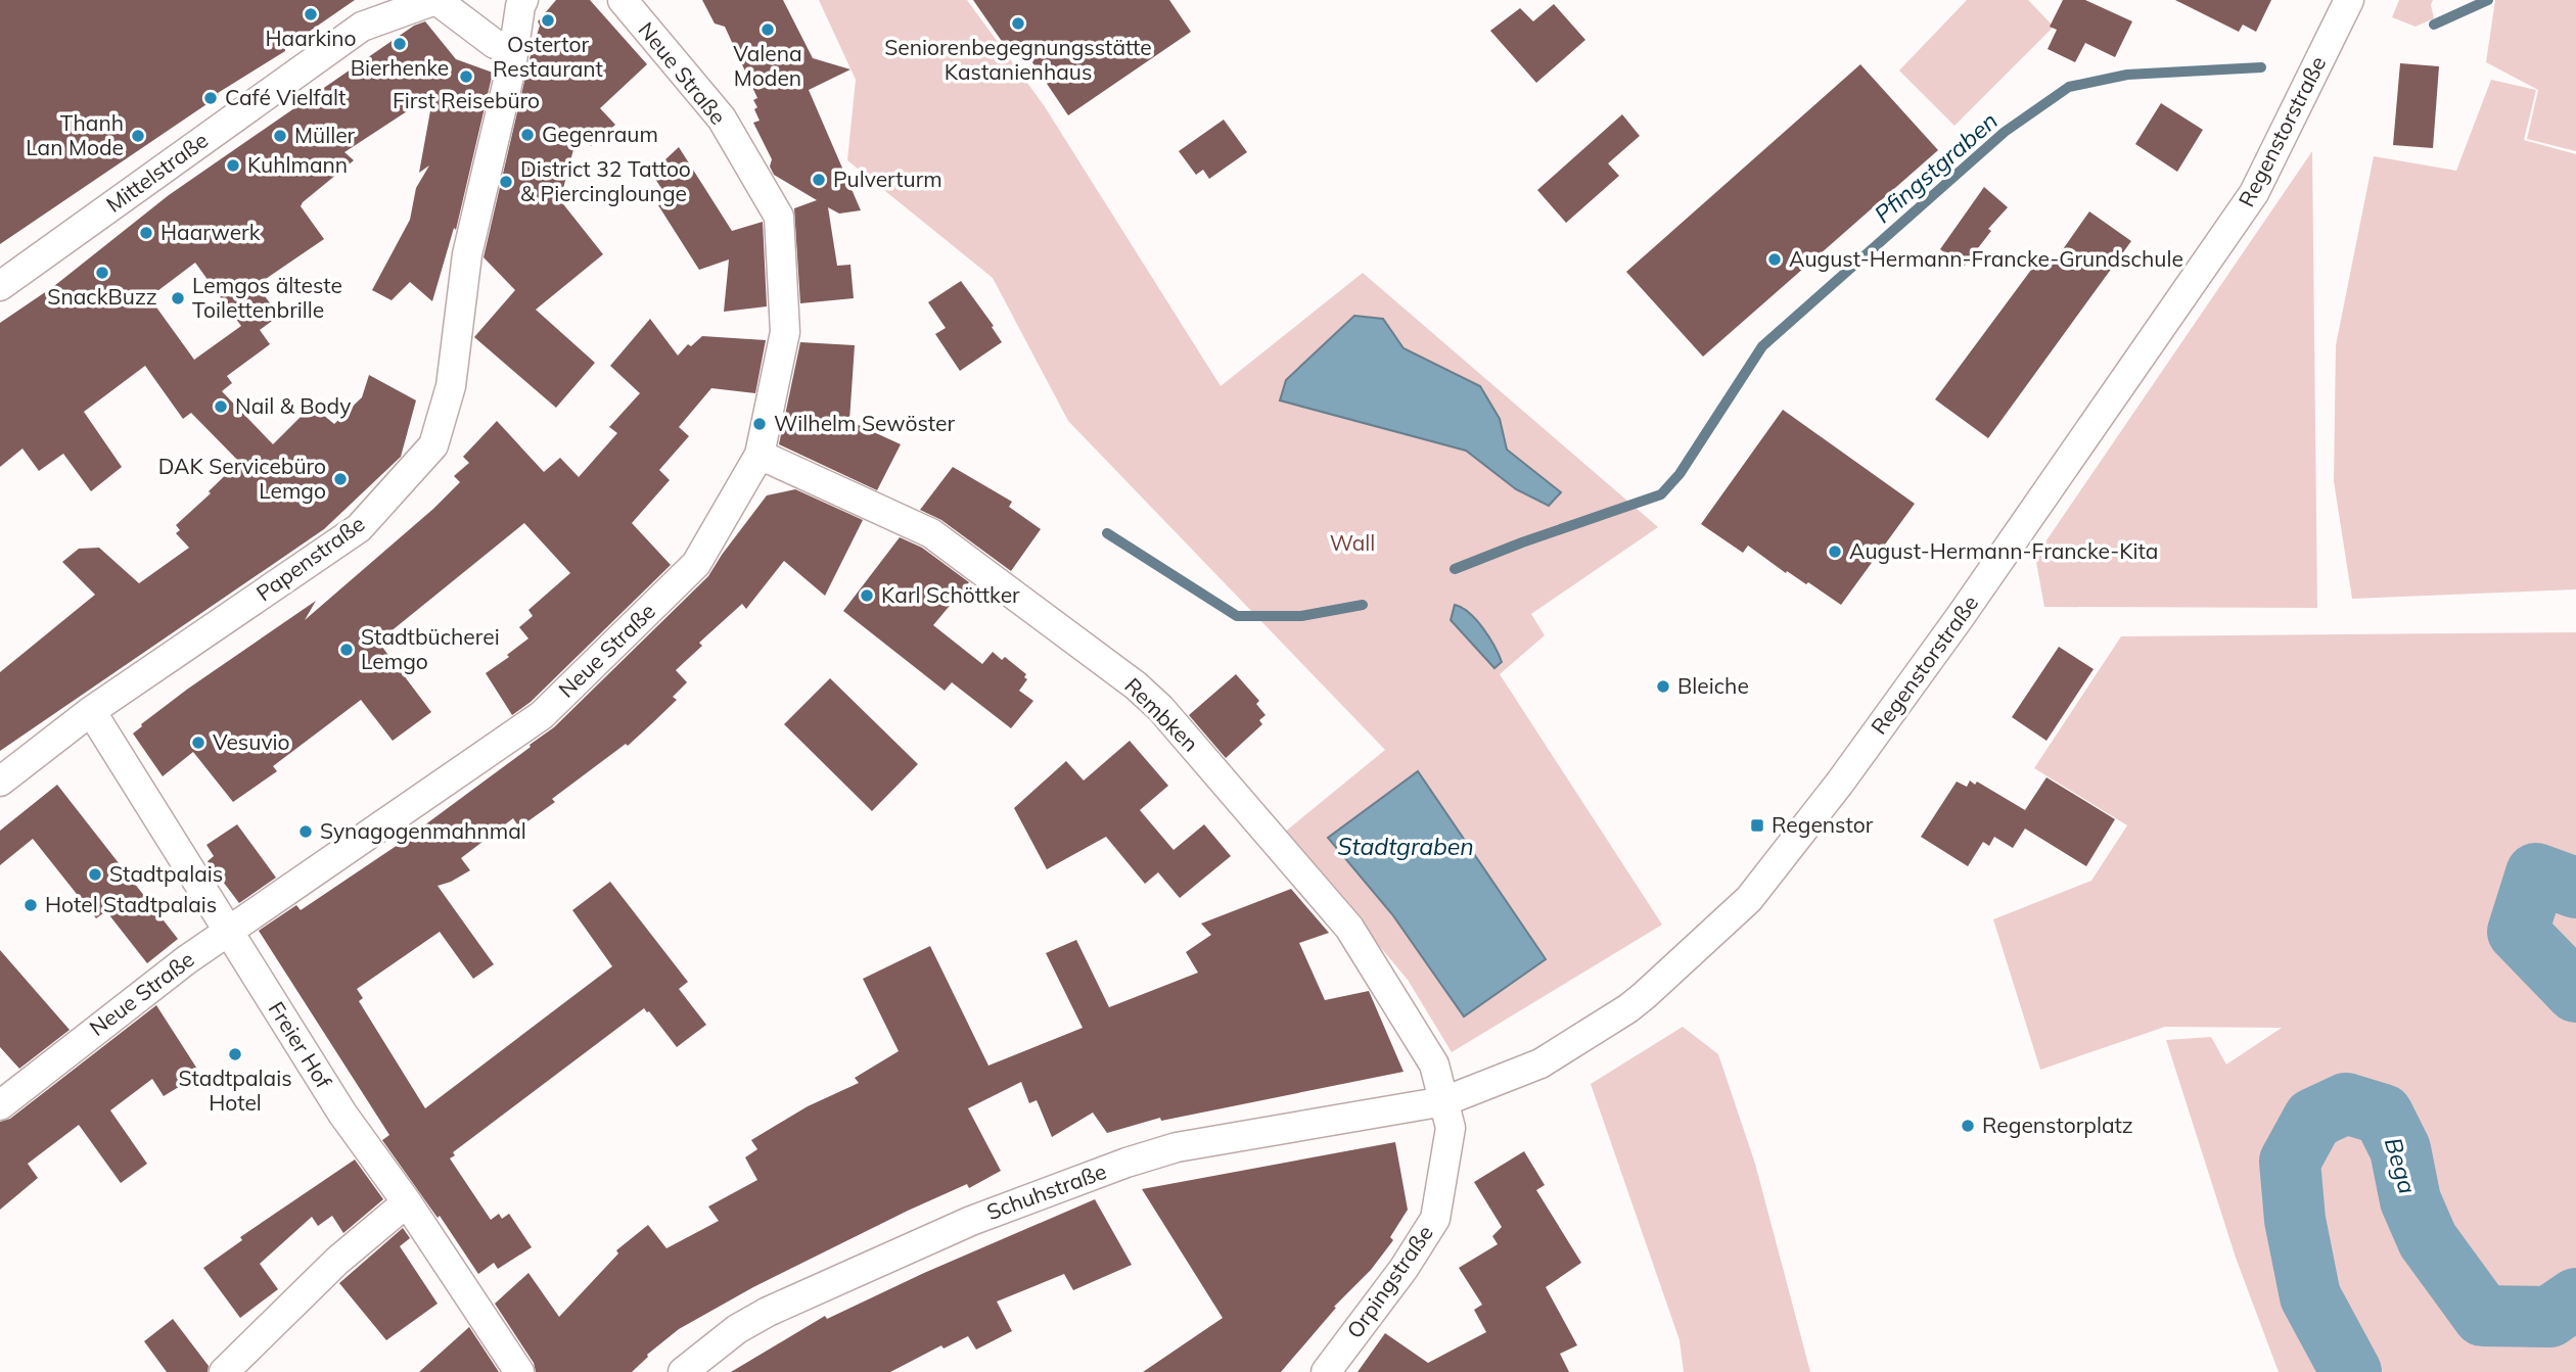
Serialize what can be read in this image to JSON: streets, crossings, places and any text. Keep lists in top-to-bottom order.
{
  "streets": {
    "street": [
      "Neue Straße",
      "Regenstorstraße",
      "Mittelstraße",
      "Papenstraße",
      "Rembken",
      "Freier Hof",
      "Schuhstraße",
      "Orpingstraße"
    ]
  },
  "crossings": [
    ["Neue Straße", "Rembken"],
    ["Neue Straße", "Freier Hof"],
    ["Regenstorstraße", "Rembken"],
    ["Regenstorstraße", "Schuhstraße"],
    ["Regenstorstraße", "Orpingstraße"],
    ["Papenstraße", "Freier Hof"],
    ["Rembken", "Schuhstraße"],
    ["Rembken", "Orpingstraße"],
    ["Schuhstraße", "Orpingstraße"]
  ],
  "water": ["Pfingstgraben", "Stadtgraben", "Bega"],
  "parks": ["Wall"],
  "places": {
    "other": [
      "Haarkino",
      "Ostertor Restaurant",
      "Seniorenbegegnungsstätte Kastanienhaus",
      "Valena Moden",
      "Bierhenke",
      "First Reisebüro",
      "Café Vielfalt",
      "Gegenraum",
      "Thanh Lan Mode",
      "Müller",
      "Kuhlmann",
      "Pulverturm",
      "District 32 Tattoo & Piercinglounge",
      "Haarwerk",
      "August-Hermann-Francke-Grundschule",
      "SnackBuzz",
      "Lemgos älteste Toilettenbrille",
      "Nail & Body",
      "Wilhelm Sewöster",
      "DAK Servicebüro Lemgo",
      "August-Hermann-Francke-Kita",
      "Karl Schöttker",
      "Stadtbücherei Lemgo",
      "Bleiche",
      "Vesuvio",
      "Synagogenmahnmal",
      "Stadtpalais",
      "Hotel Stadtpalais",
      "Stadtpalais Hotel",
      "Regenstorplatz"
    ],
    "transit": ["Regenstor"]
  }
}
